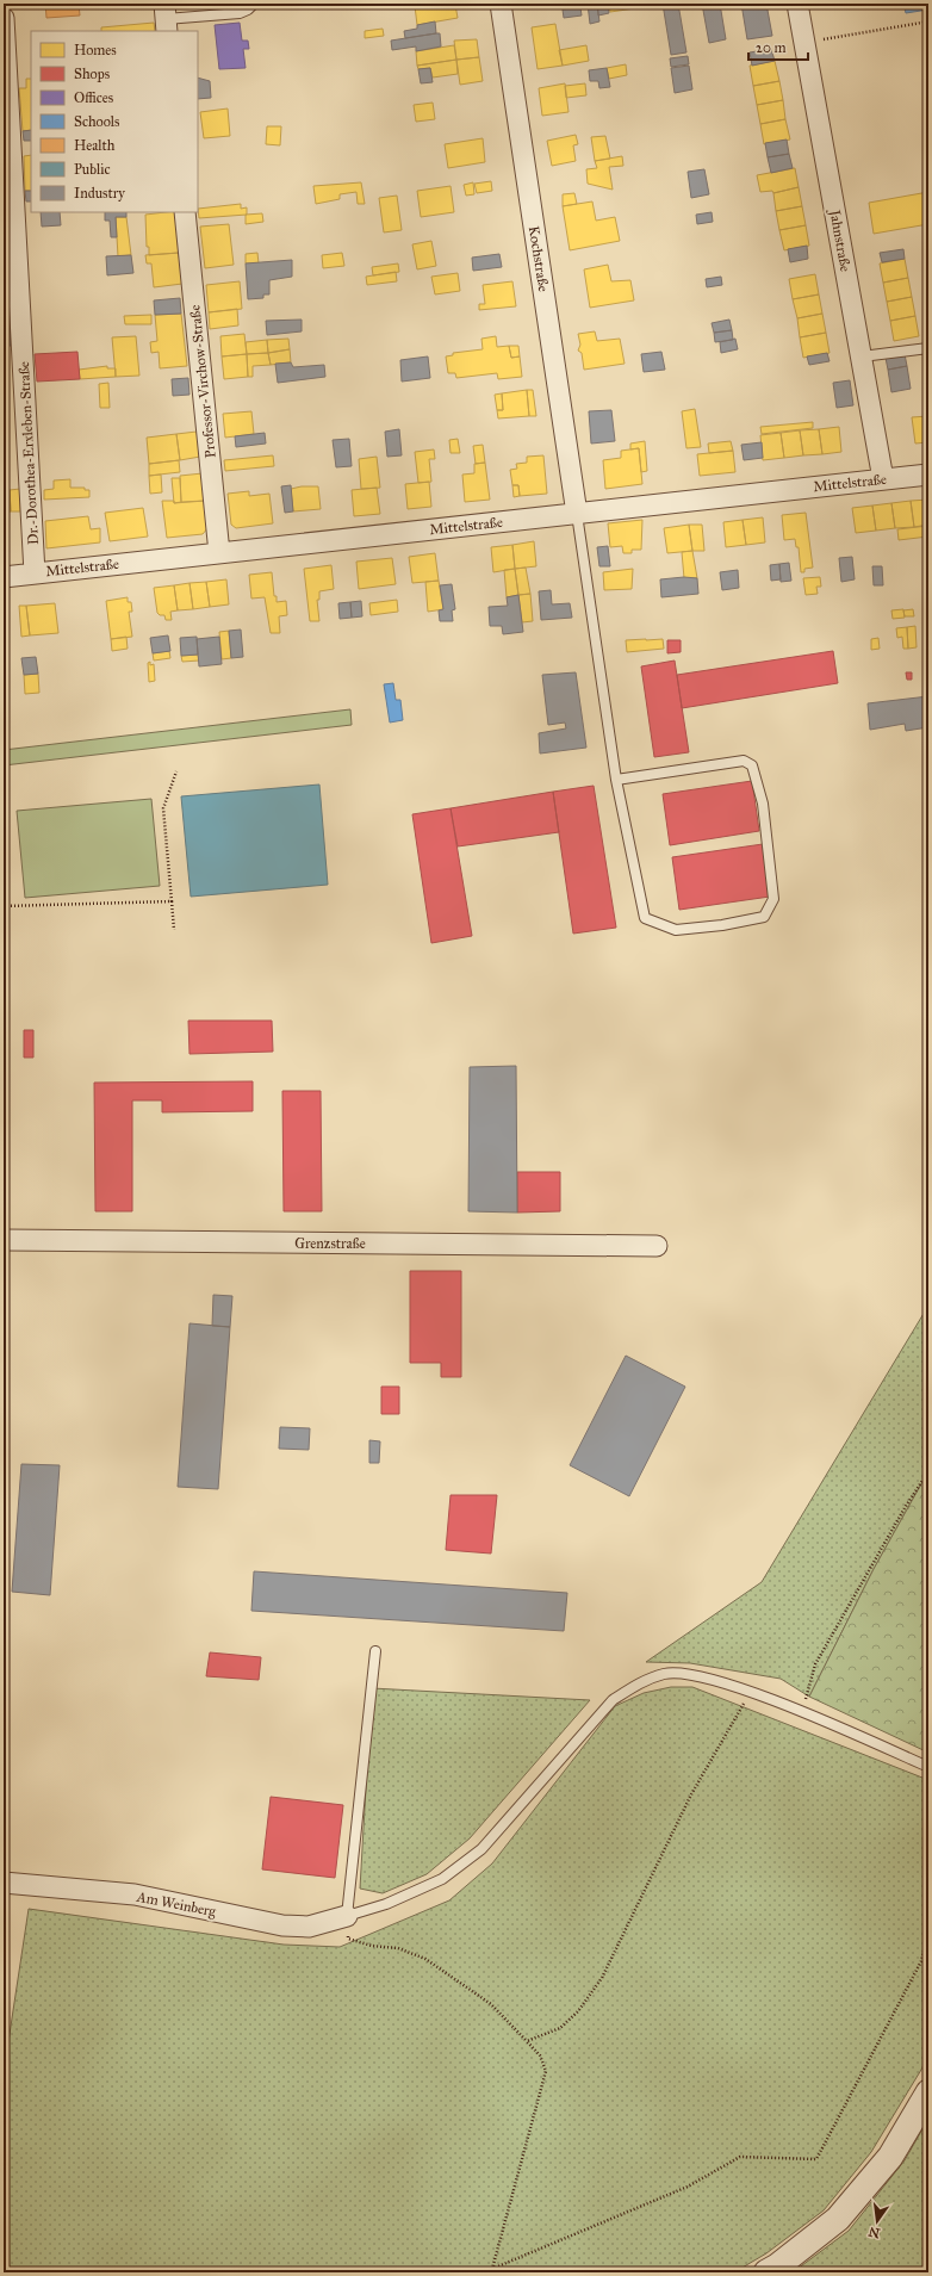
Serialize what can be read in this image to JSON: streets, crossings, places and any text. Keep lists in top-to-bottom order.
{
  "streets": {
    "street": [
      "Jahnstraße",
      "Kochstraße",
      "Professor-Virchow-Straße",
      "Dr.-Dorothea-Erxleben-Straße",
      "Mittelstraße",
      "Grenzstraße",
      "Am Weinberg"
    ]
  },
  "crossings": [
    ["Jahnstraße", "Mittelstraße"],
    ["Kochstraße", "Mittelstraße"],
    ["Professor-Virchow-Straße", "Mittelstraße"],
    ["Dr.-Dorothea-Erxleben-Straße", "Mittelstraße"]
  ],
  "legend": [
    "Homes",
    "Shops",
    "Offices",
    "Schools",
    "Health",
    "Public",
    "Industry"
  ],
  "scale_bar": "20 m",
  "north": "bottom"
}
